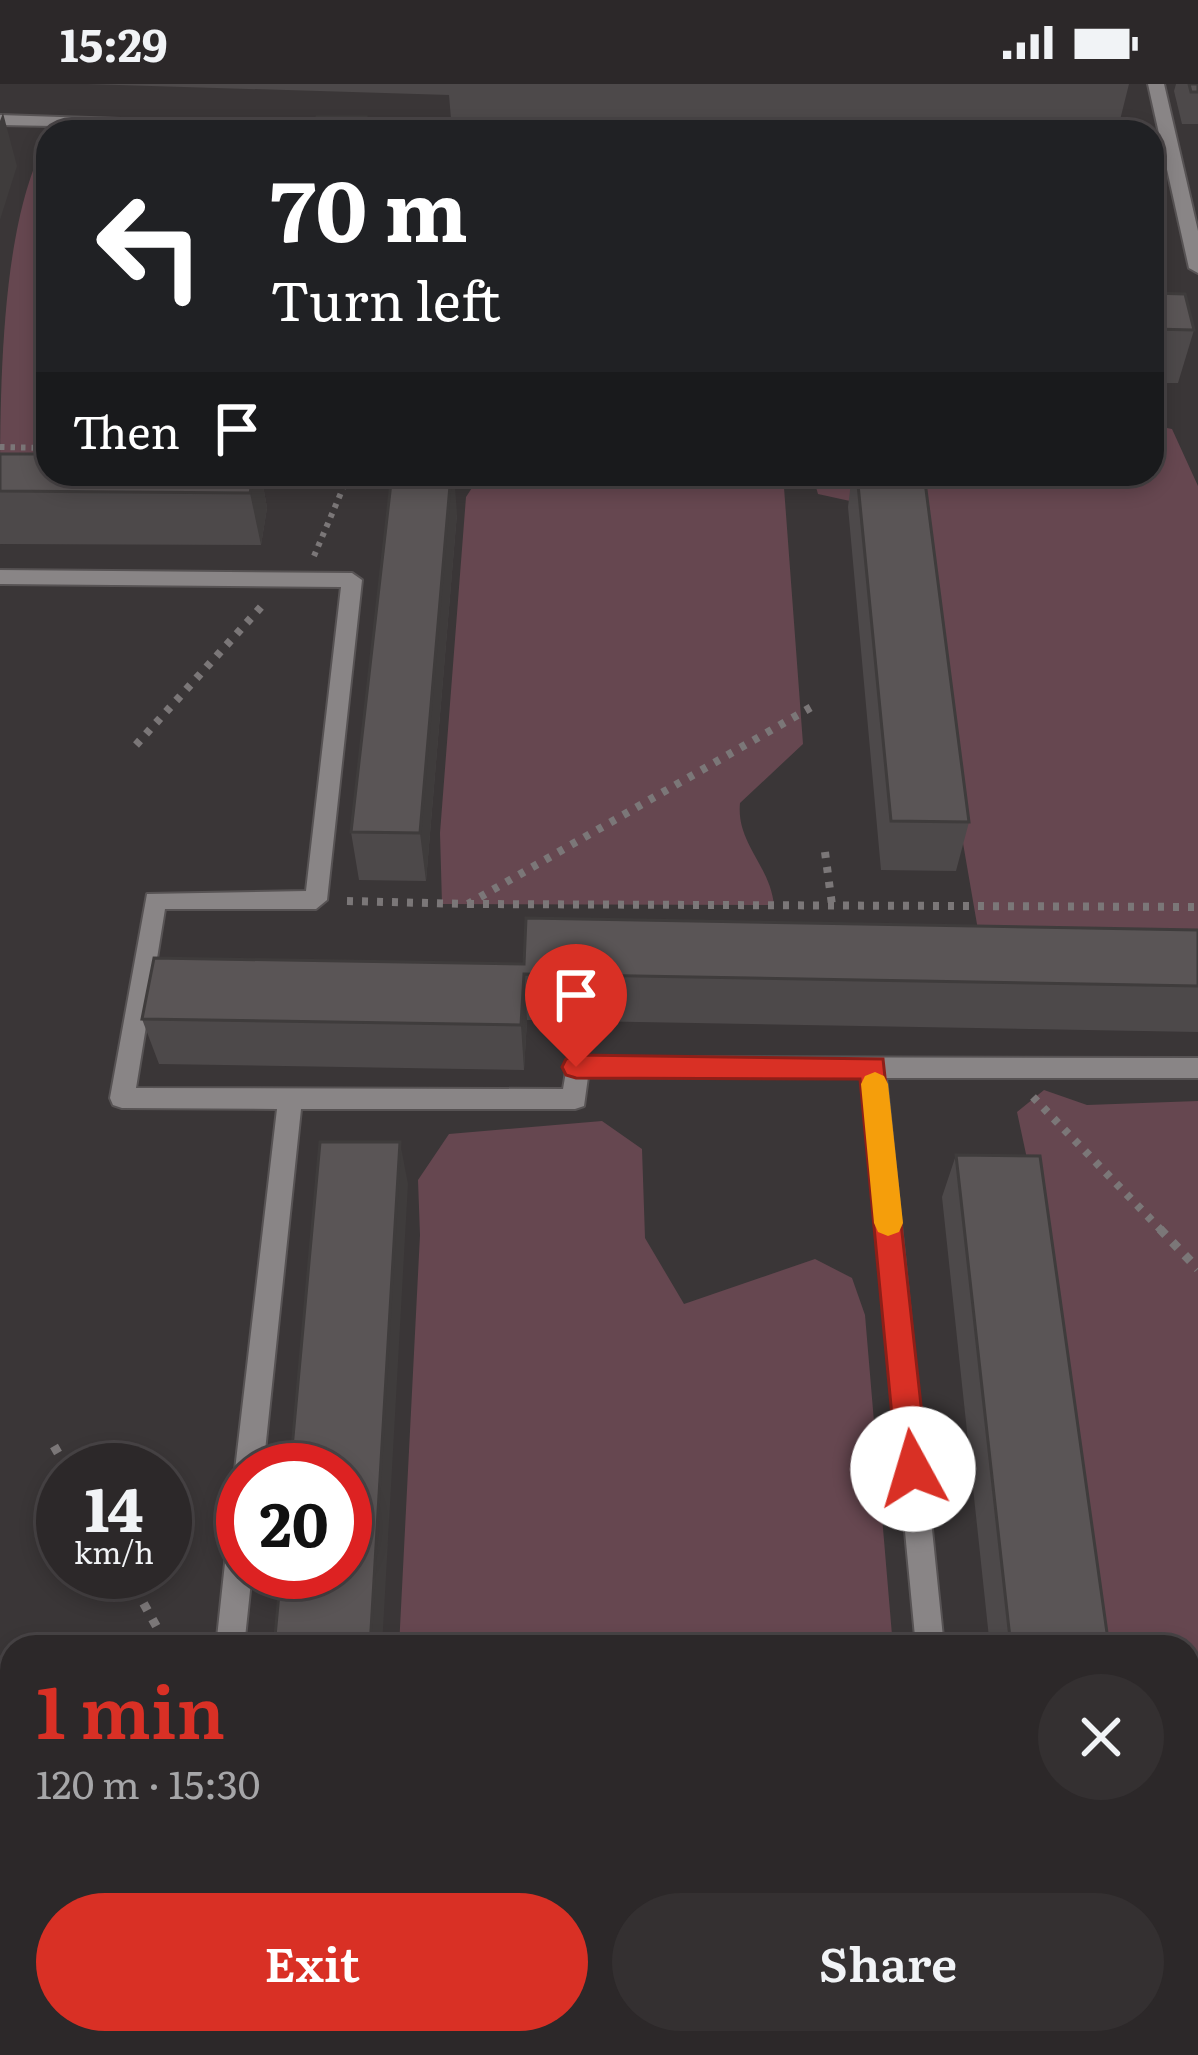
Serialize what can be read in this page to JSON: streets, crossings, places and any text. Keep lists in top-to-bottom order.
{
  "page": {
    "status": "15:29",
    "turn": ["70 m", "Turn left"],
    "then": "Then",
    "speed": "14 km/h",
    "limit": "20",
    "heading": ["1 min", "120 m · 15:30"],
    "buttons": ["Exit", "Share"]
  }
}
